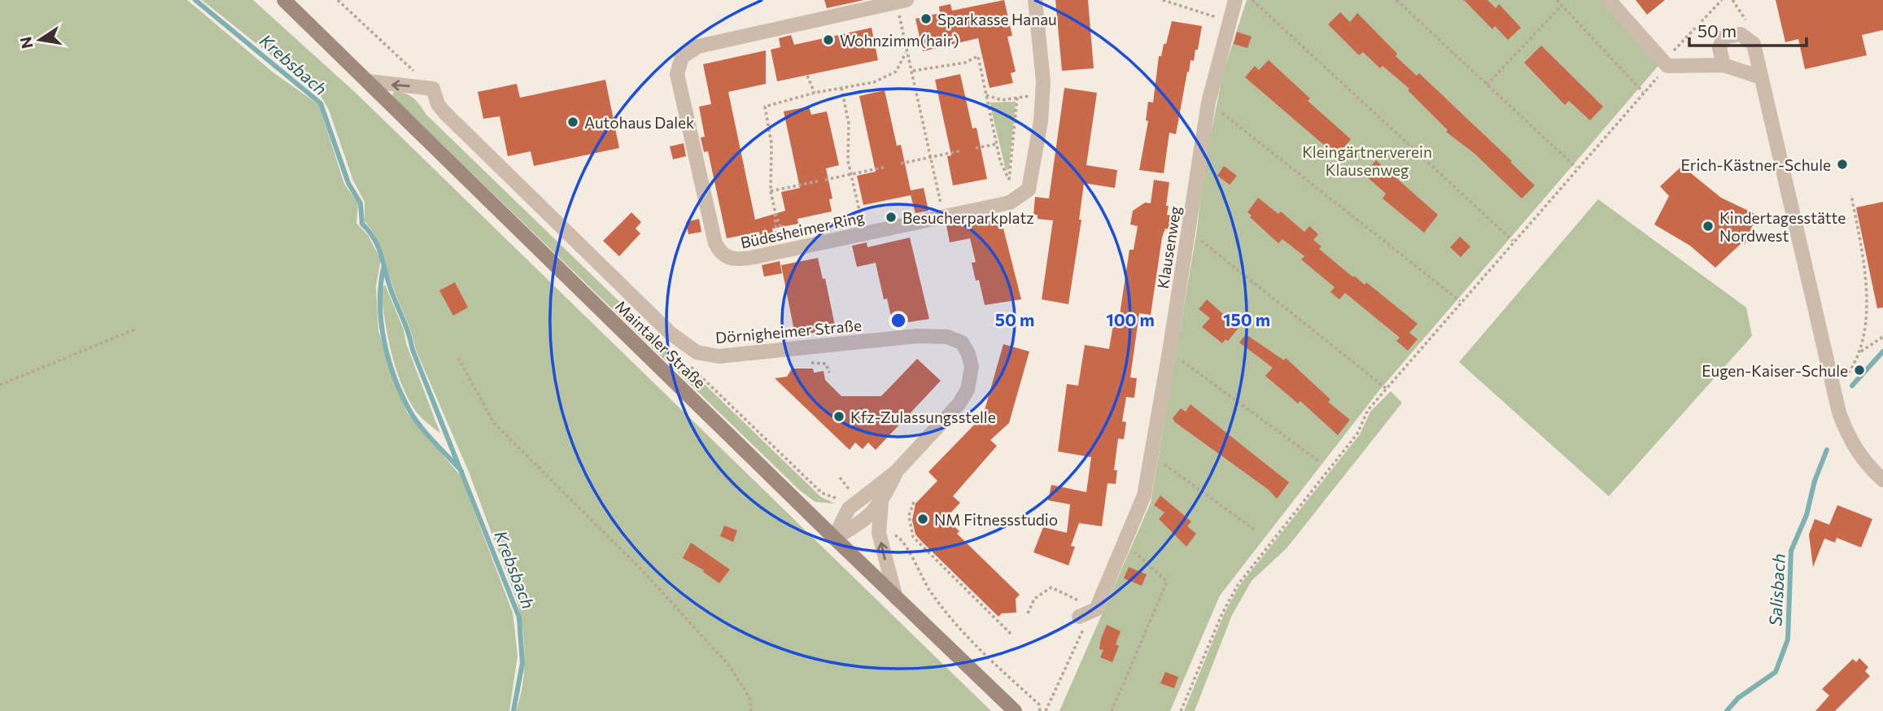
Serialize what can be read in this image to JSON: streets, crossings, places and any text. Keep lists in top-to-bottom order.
{
  "streets": {
    "main road": ["Maintaler Straße"],
    "street": ["Büdesheimer Ring", "Klausenweg", "Dörnigheimer Straße"]
  },
  "crossings": [
    ["Dörnigheimer Straße", "Maintaler Straße"]
  ],
  "water": ["Krebsbach", "Salisbach"],
  "parks": ["Kleingärtnerverein Klausenweg"],
  "places": [
    "Sparkasse Hanau",
    "Wohnzimm(hair)",
    "Autohaus Dalek",
    "Erich-Kästner-Schule",
    "Besucherparkplatz",
    "Kindertagesstätte Nordwest",
    "Eugen-Kaiser-Schule",
    "Kfz-Zulassungsstelle",
    "NM Fitnessstudio"
  ],
  "scale_bar": "50 m",
  "north": "left",
  "rings": ["50 m", "100 m", "150 m"]
}
